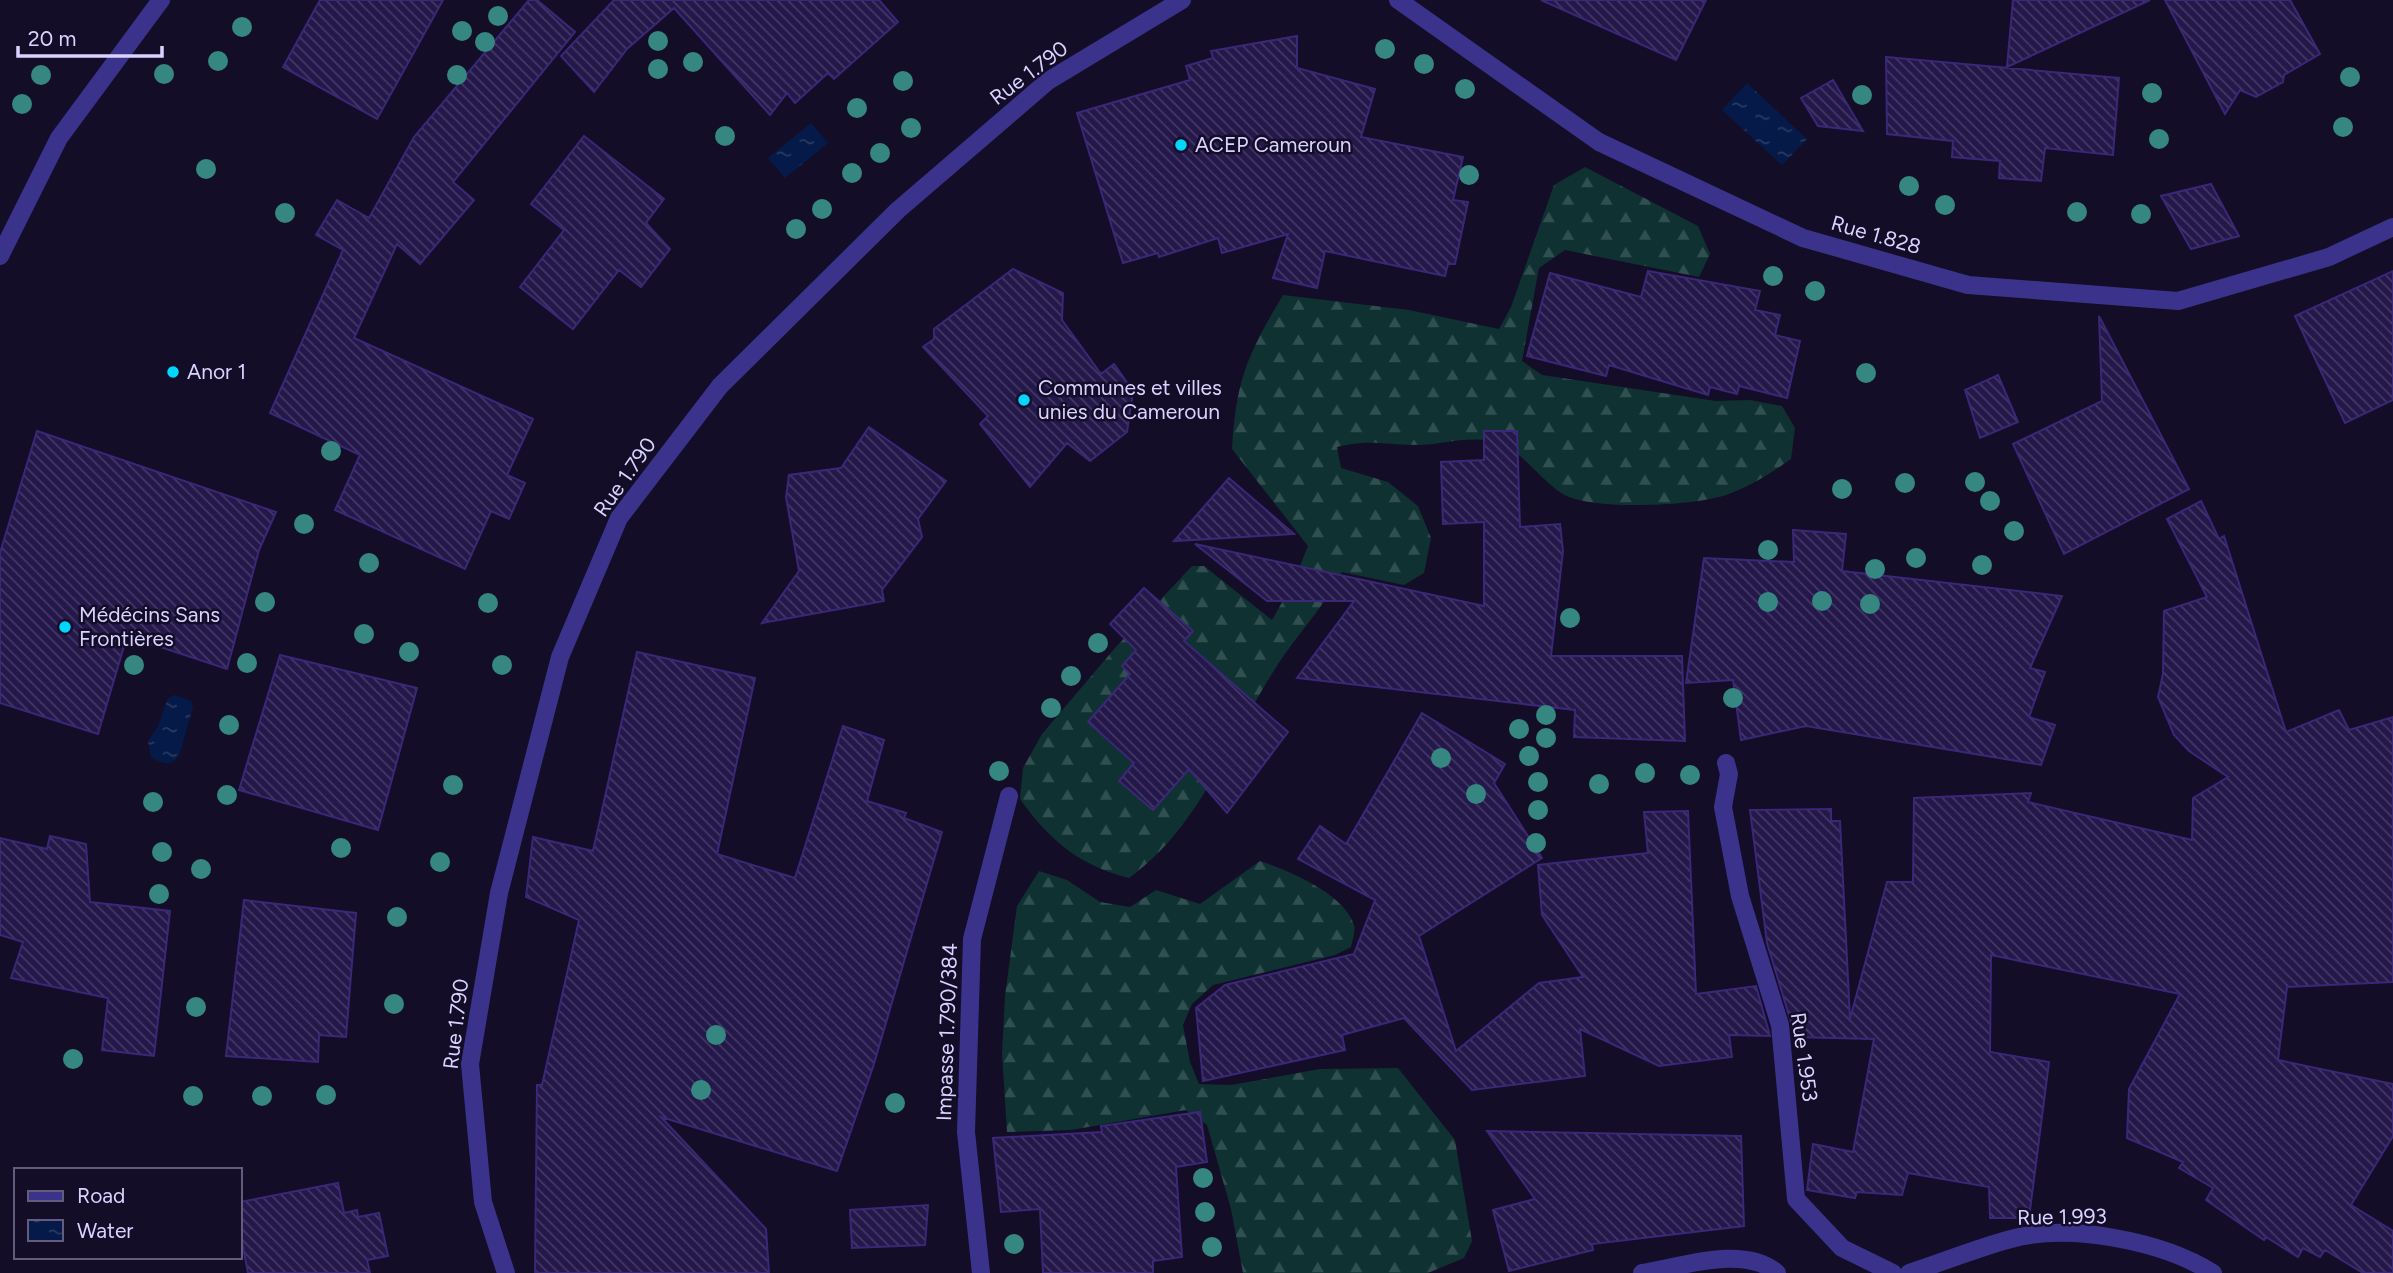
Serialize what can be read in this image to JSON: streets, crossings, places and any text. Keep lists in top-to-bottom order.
{
  "streets": {
    "street": [
      "Rue 1.790",
      "Rue 1.828",
      "Impasse 1.790/384",
      "Rue 1.953",
      "Rue 1.993"
    ]
  },
  "places": [
    "ACEP Cameroun",
    "Anor 1",
    "Communes et villes unies du Cameroun",
    "Médécins Sans Frontières"
  ],
  "legend": ["Road", "Water"],
  "scale_bar": "20 m"
}
